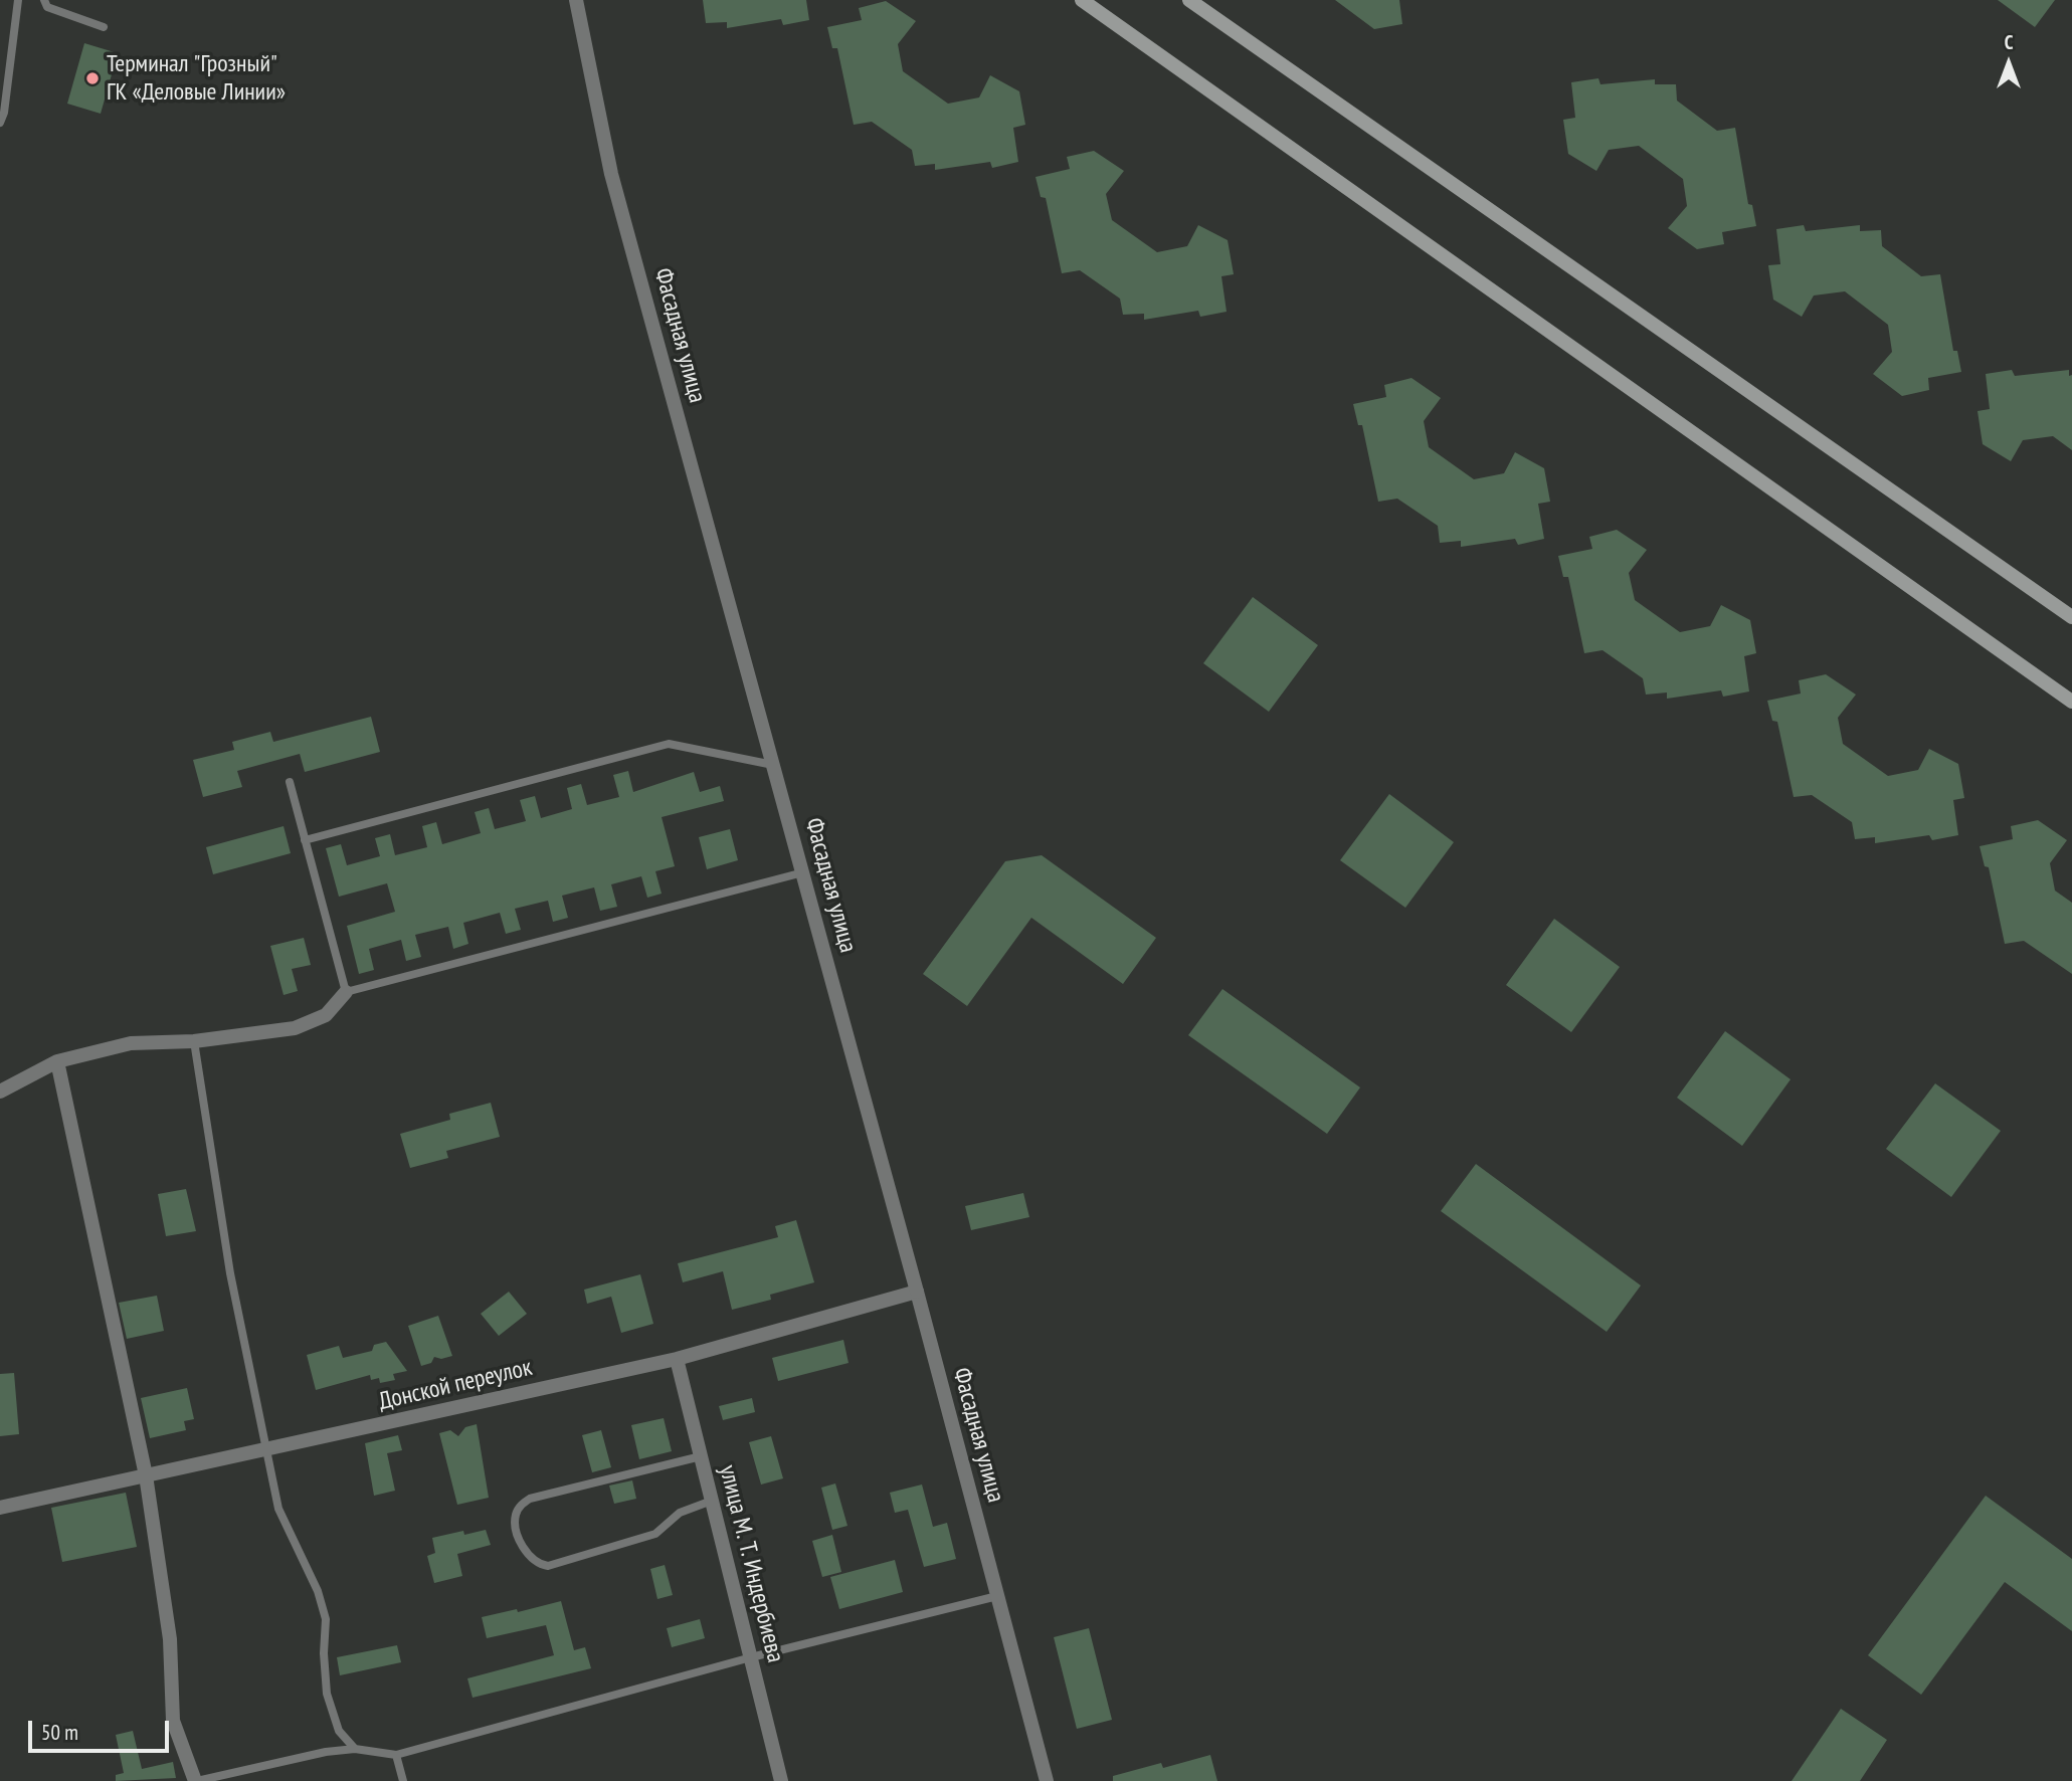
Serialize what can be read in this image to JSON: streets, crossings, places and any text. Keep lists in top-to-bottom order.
{
  "streets": {
    "street": ["Фасадная улица", "Донской переулок", "улица М. Т. Индербиева"]
  },
  "crossings": [
    ["Фасадная улица", "Донской переулок"],
    ["Донской переулок", "улица М. Т. Индербиева"]
  ],
  "places": ["Терминал \"Грозный\" ГК «Деловые Линии»"],
  "scale_bar": "50 m",
  "north": "top"
}
